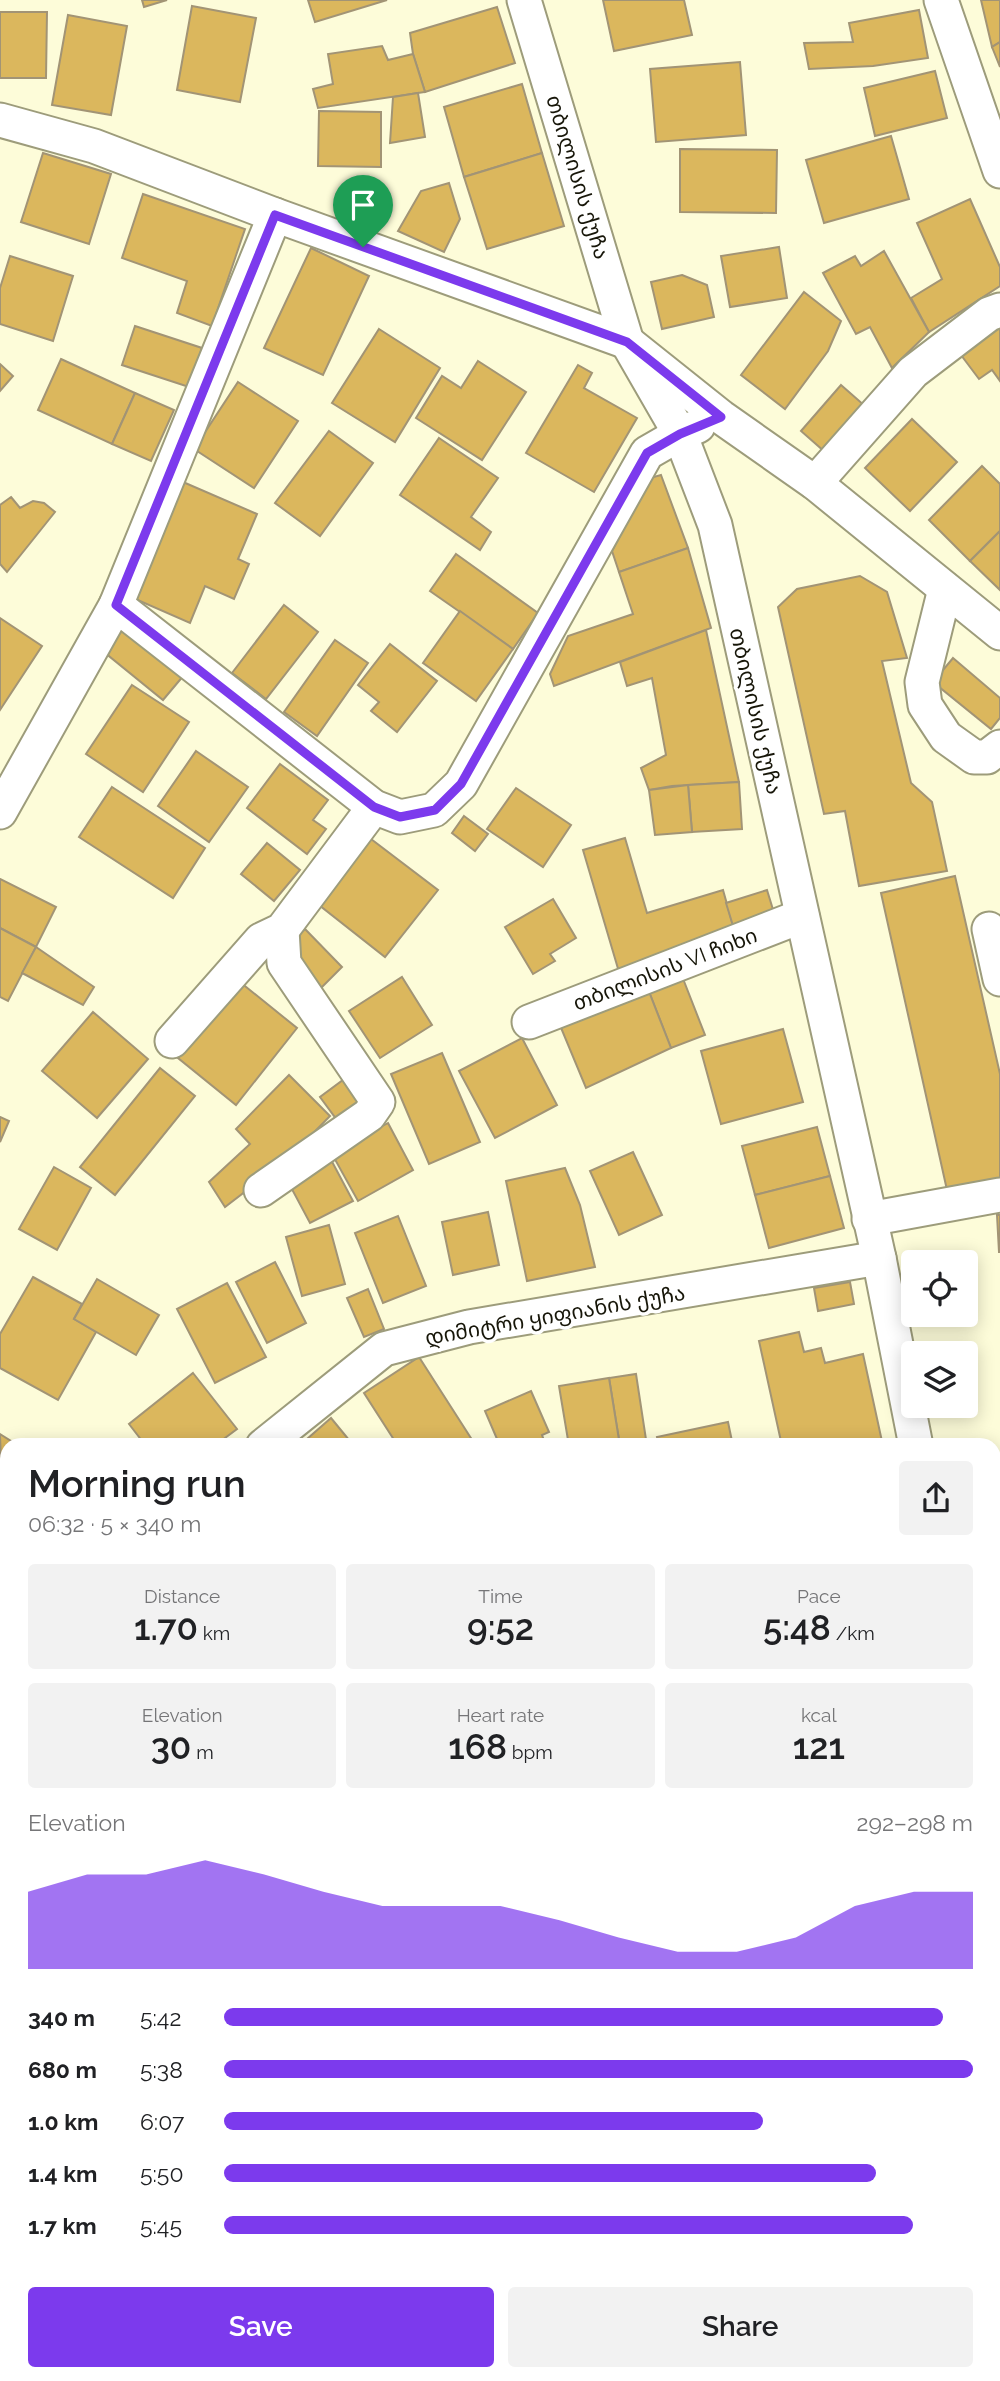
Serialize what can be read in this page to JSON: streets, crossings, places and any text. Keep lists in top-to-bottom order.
{
  "streets": {
    "street": ["თბილისის ქუჩა", "თბილისის VI ჩიხი", "დიმიტრი ყიფიანის ქუჩა"]
  },
  "crossings": [
    ["თბილისის ქუჩა", "თბილისის VI ჩიხი"],
    ["თბილისის ქუჩა", "დიმიტრი ყიფიანის ქუჩა"]
  ],
  "page": {
    "heading": ["Morning run", "06:32 · 5 × 340 m"],
    "stats": [
      ["Distance", "1.70 km"],
      ["Time", "9:52"],
      ["Pace", "5:48 /km"],
      ["Elevation", "30 m"],
      ["Heart rate", "168 bpm"],
      ["kcal", "121"]
    ],
    "chart": ["Elevation", "292–298 m"],
    "list": [
      {
        "name": "340 m",
        "note": "5:42"
      },
      {
        "name": "680 m",
        "note": "5:38"
      },
      {
        "name": "1.0 km",
        "note": "6:07"
      },
      {
        "name": "1.4 km",
        "note": "5:50"
      },
      {
        "name": "1.7 km",
        "note": "5:45"
      }
    ],
    "buttons": ["Save", "Share"]
  }
}
